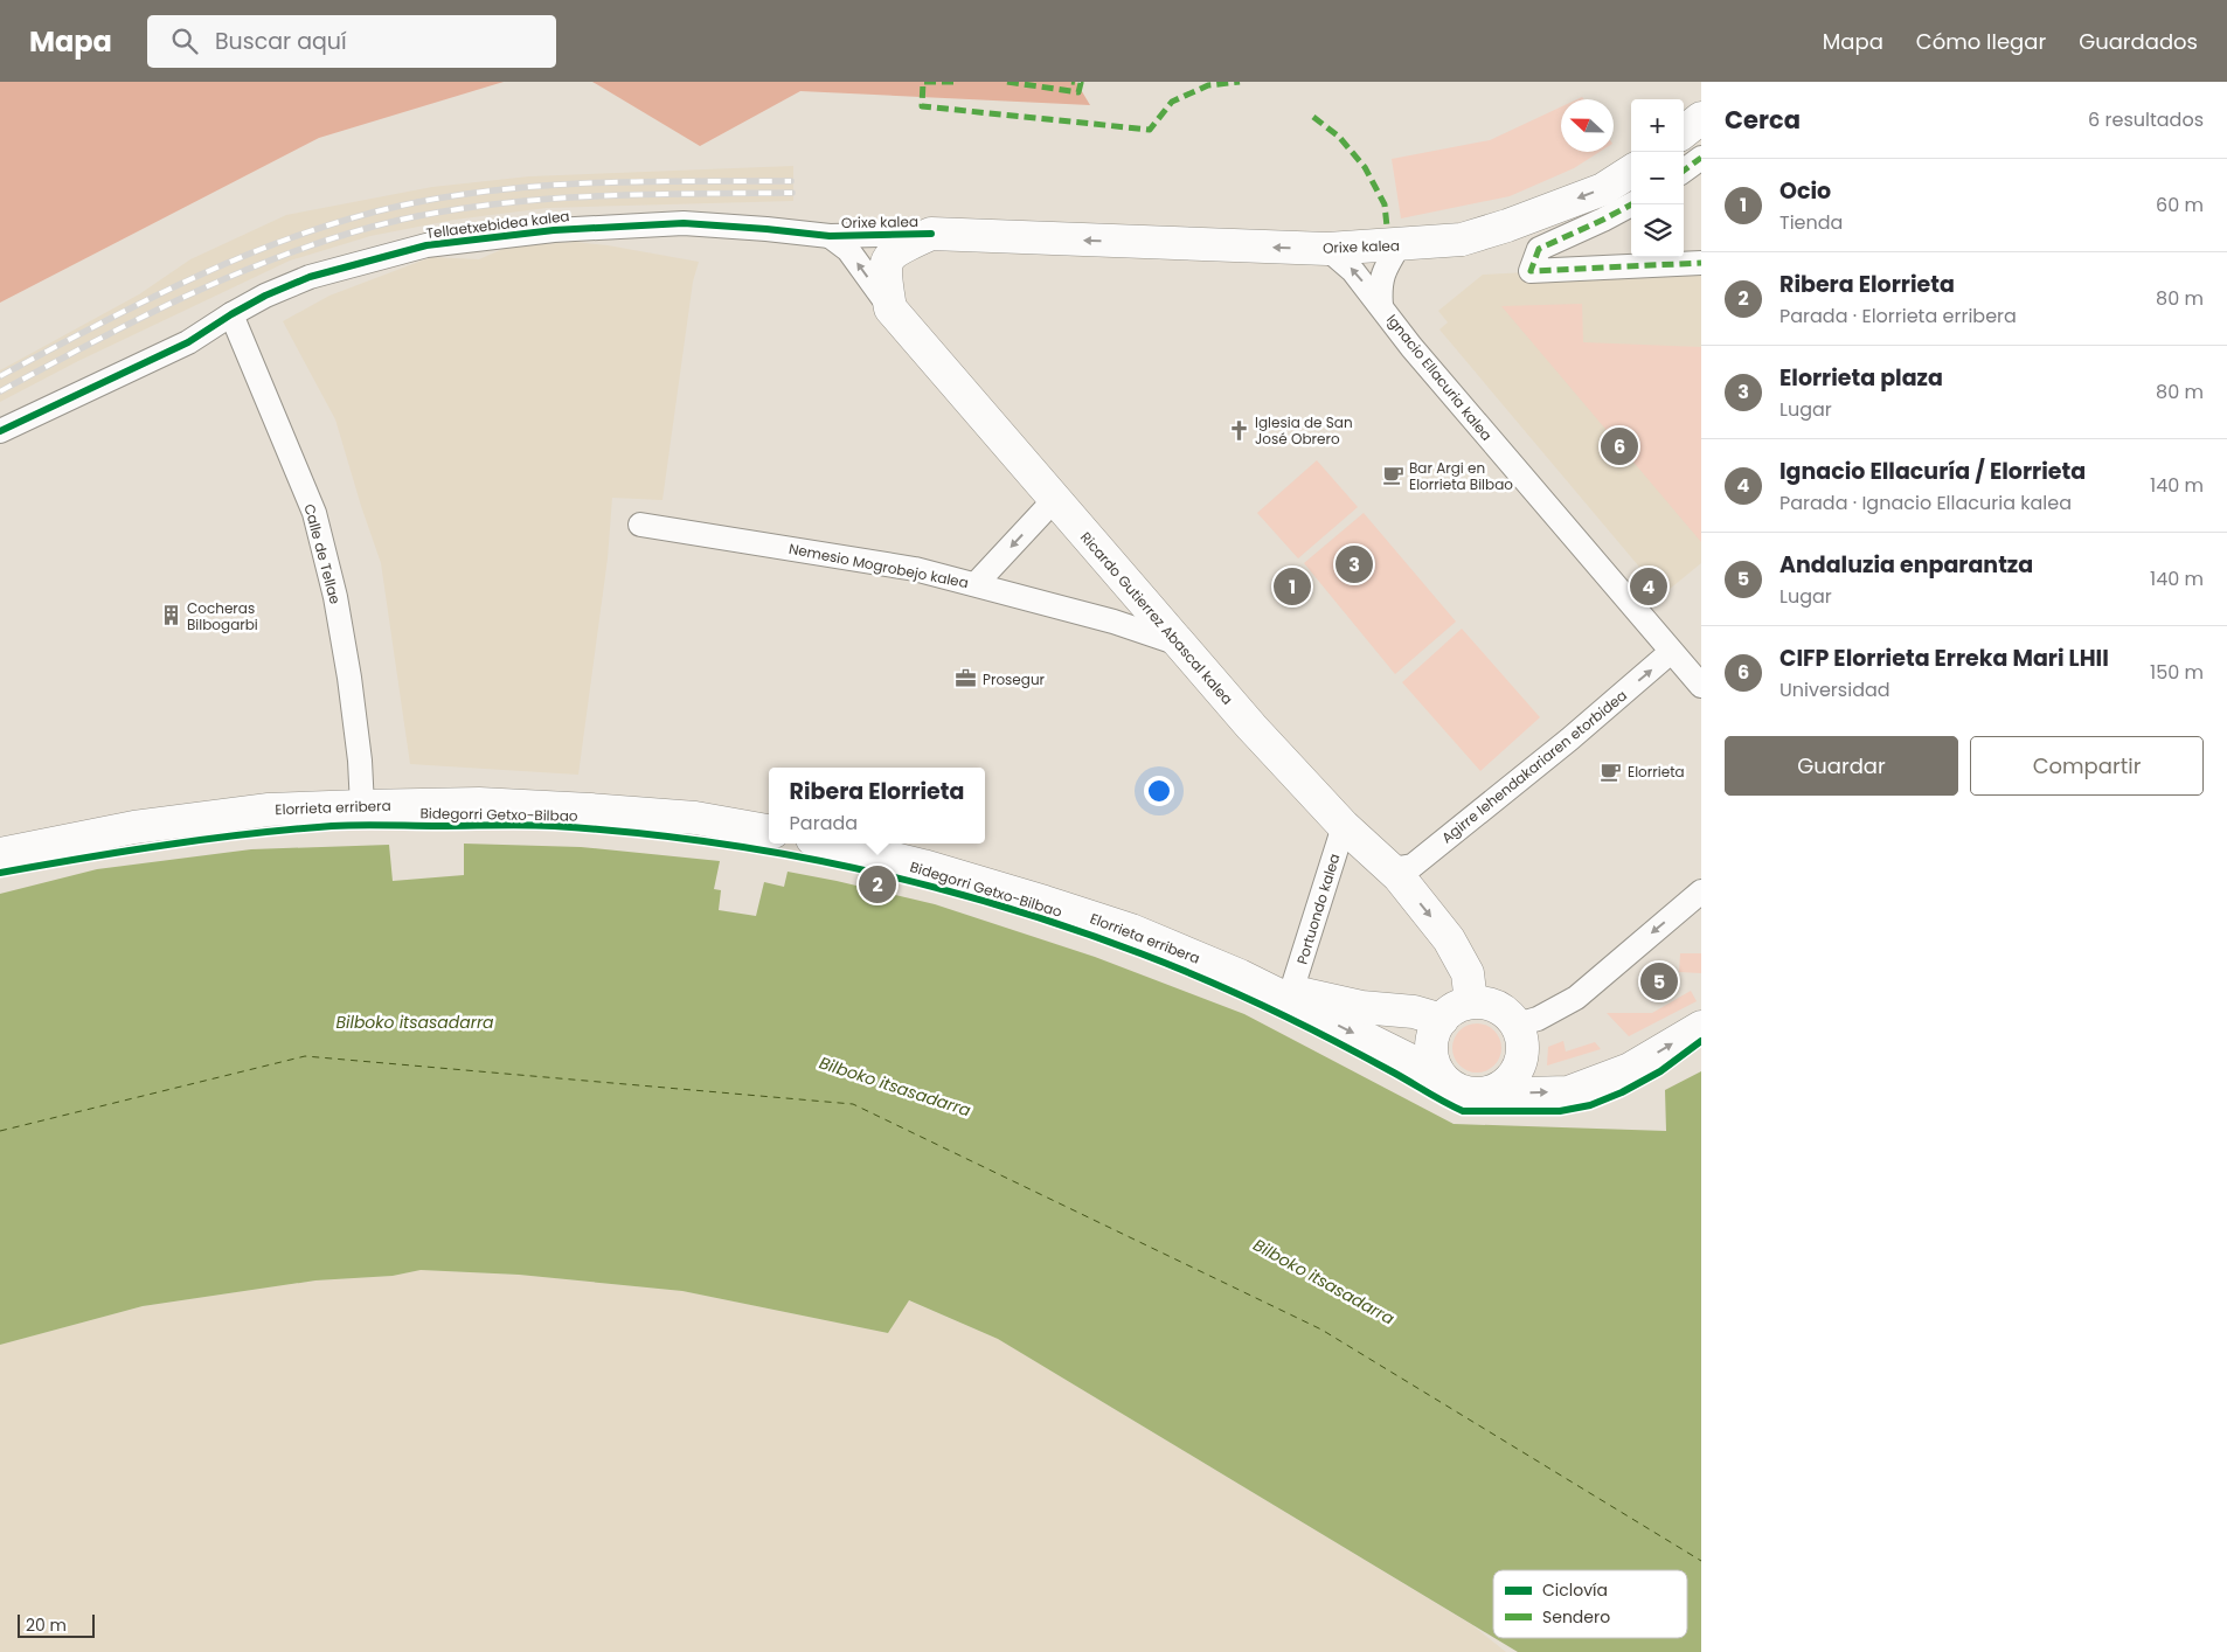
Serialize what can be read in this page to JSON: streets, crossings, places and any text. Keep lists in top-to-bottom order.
{
  "streets": {
    "main road": ["Orixe kalea", "Ricardo Gutierrez Abascal kalea", "Elorrieta erribera"],
    "street": [
      "Tellaetxebidea kalea",
      "Ignacio Ellacuria kalea",
      "Calle de Tellae",
      "Nemesio Mogrobejo kalea",
      "Agirre lehendakariaren etorbidea",
      "Portuondo kalea"
    ],
    "cycle path": ["Bidegorri Getxo-Bilbao"]
  },
  "crossings": [
    ["Orixe kalea", "Tellaetxebidea kalea"],
    ["Orixe kalea", "Ignacio Ellacuria kalea"],
    ["Orixe kalea", "Ricardo Gutierrez Abascal kalea"],
    ["Tellaetxebidea kalea", "Calle de Tellae"],
    ["Tellaetxebidea kalea", "Ricardo Gutierrez Abascal kalea"],
    ["Ignacio Ellacuria kalea", "Agirre lehendakariaren etorbidea"],
    ["Calle de Tellae", "Elorrieta erribera"],
    ["Nemesio Mogrobejo kalea", "Ricardo Gutierrez Abascal kalea"],
    ["Ricardo Gutierrez Abascal kalea", "Agirre lehendakariaren etorbidea"],
    ["Ricardo Gutierrez Abascal kalea", "Portuondo kalea"]
  ],
  "one_way": ["Orixe kalea"],
  "water": ["Bilboko itsasadarra"],
  "places": {
    "church": ["Iglesia de San José Obrero"],
    "cafe": ["Bar Argi en Elorrieta Bilbao", "Elorrieta"],
    "building": ["Cocheras Bilbogarbi"],
    "office": ["Prosegur"]
  },
  "legend": ["Ciclovía", "Sendero"],
  "scale_bar": "20 m",
  "north": "left",
  "page": {
    "header": "Mapa",
    "search": "Buscar aquí",
    "nav": ["Mapa", "Cómo llegar", "Guardados"],
    "heading": ["Cerca", "6 resultados"],
    "map_buttons": ["+", "−"],
    "list": [
      {
        "mark": "1",
        "name": "Ocio",
        "note": "Tienda",
        "value": "60 m"
      },
      {
        "mark": "2",
        "name": "Ribera Elorrieta",
        "note": "Parada · Elorrieta erribera",
        "value": "80 m"
      },
      {
        "mark": "3",
        "name": "Elorrieta plaza",
        "note": "Lugar",
        "value": "80 m"
      },
      {
        "mark": "4",
        "name": "Ignacio Ellacuría / Elorrieta",
        "note": "Parada · Ignacio Ellacuria kalea",
        "value": "140 m"
      },
      {
        "mark": "5",
        "name": "Andaluzia enparantza",
        "note": "Lugar",
        "value": "140 m"
      },
      {
        "mark": "6",
        "name": "CIFP Elorrieta Erreka Mari LHII",
        "note": "Universidad",
        "value": "150 m"
      }
    ],
    "pins": [
      "6",
      "3",
      "1",
      "4",
      "2",
      "5"
    ],
    "buttons": ["Guardar", "Compartir"],
    "popup": ["Ribera Elorrieta", "Parada"],
    "scale": "20 m"
  }
}
